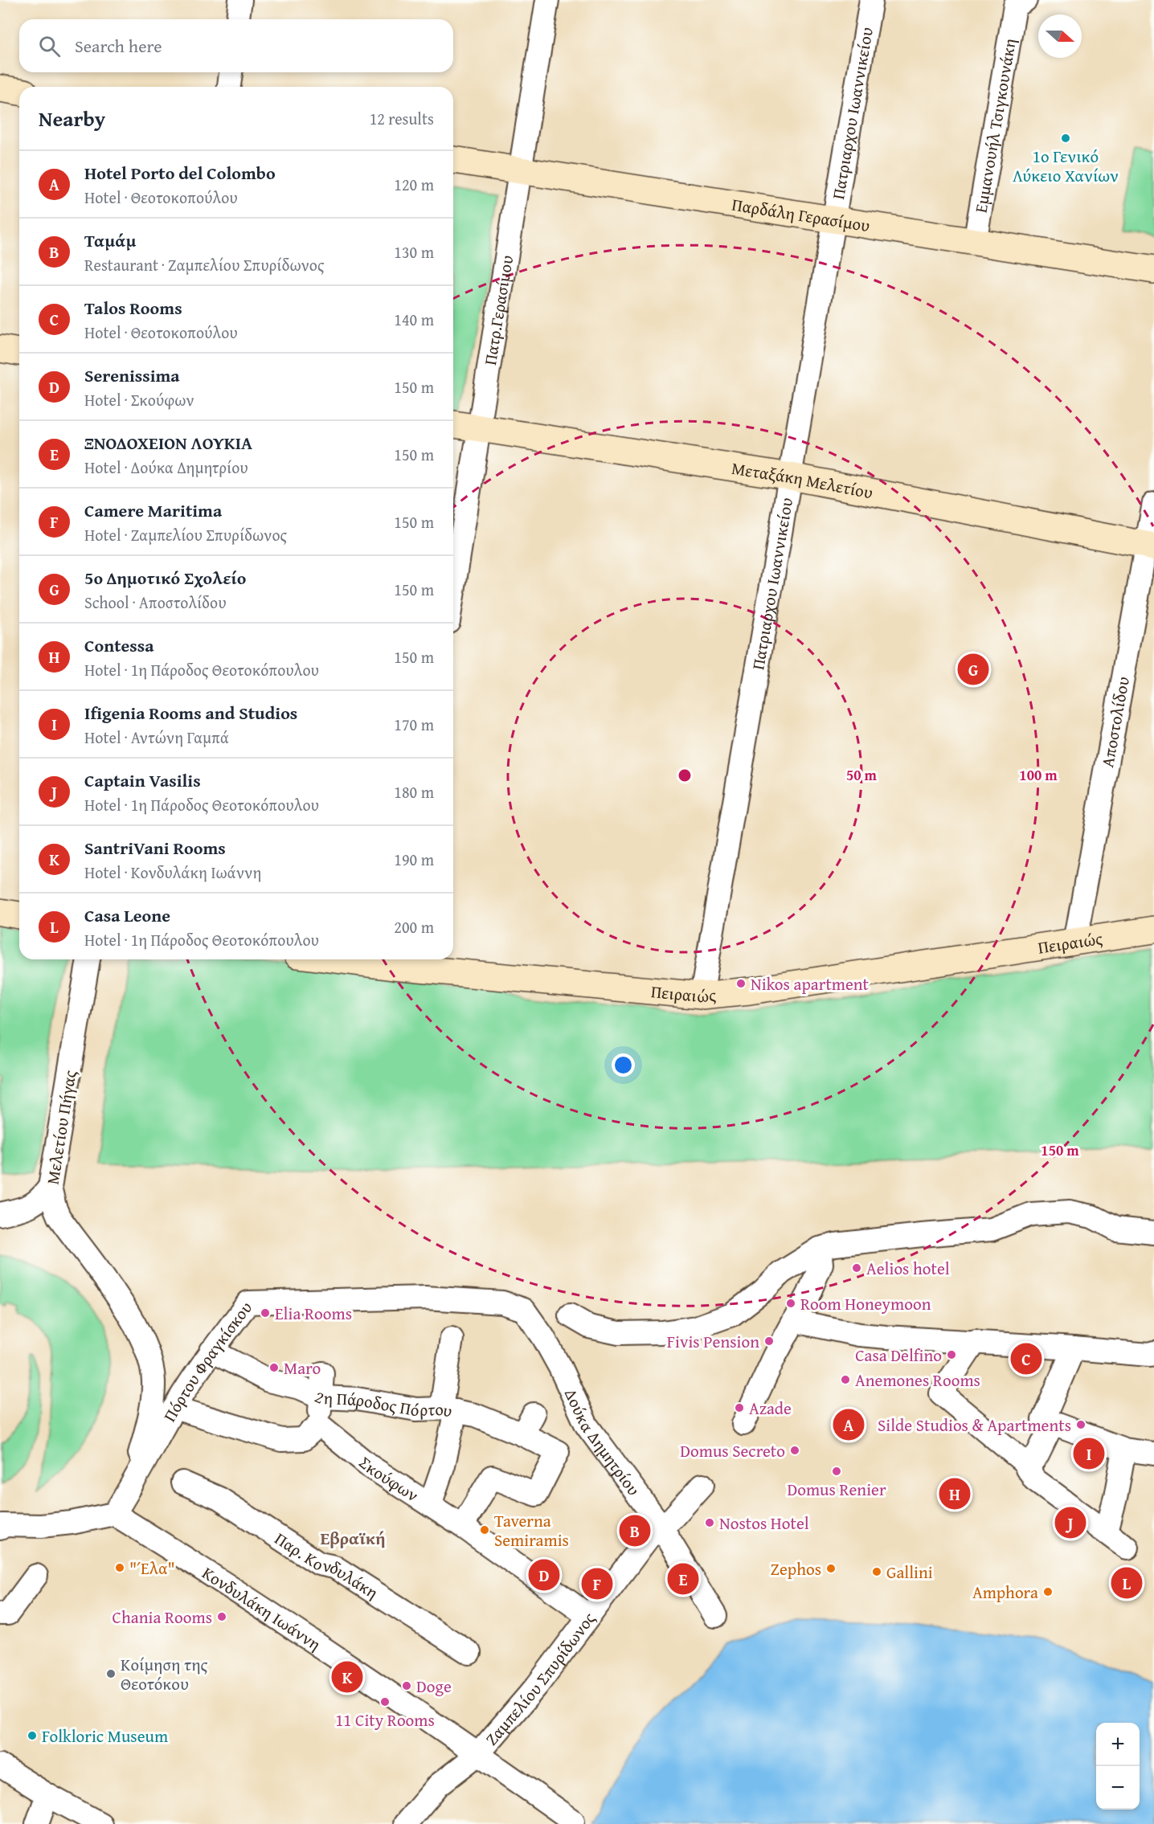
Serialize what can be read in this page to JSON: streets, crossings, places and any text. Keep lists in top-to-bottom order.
{
  "streets": {
    "street": [
      "Πατριαρχου Ιωαννικείου",
      "Εμμανουήλ Τσιγκουνάκη",
      "Παρδάλη Γερασίμου",
      "Πατρ.Γερασίμου",
      "Μεταξάκη Μελετίου",
      "Αποστολίδου",
      "Πειραιώς",
      "Μελετίου Πήγας",
      "Πόρτου Φραγκίσκου",
      "2η Πάροδος Πόρτου",
      "Δούκα Δημητρίου",
      "Σκούφων",
      "Παρ. Κονδυλάκη",
      "Κονδυλάκη Ιωάννη",
      "Ζαμπελίου Σπυρίδωνος"
    ]
  },
  "crossings": [
    ["Πατριαρχου Ιωαννικείου", "Παρδάλη Γερασίμου"],
    ["Πατριαρχου Ιωαννικείου", "Μεταξάκη Μελετίου"],
    ["Πατριαρχου Ιωαννικείου", "Πειραιώς"],
    ["Εμμανουήλ Τσιγκουνάκη", "Παρδάλη Γερασίμου"],
    ["Παρδάλη Γερασίμου", "Πατρ.Γερασίμου"],
    ["Πατρ.Γερασίμου", "Μεταξάκη Μελετίου"],
    ["Μεταξάκη Μελετίου", "Αποστολίδου"],
    ["Αποστολίδου", "Πειραιώς"],
    ["Μελετίου Πήγας", "Πόρτου Φραγκίσκου"],
    ["Πόρτου Φραγκίσκου", "2η Πάροδος Πόρτου"],
    ["Πόρτου Φραγκίσκου", "Δούκα Δημητρίου"],
    ["Πόρτου Φραγκίσκου", "Κονδυλάκη Ιωάννη"],
    ["2η Πάροδος Πόρτου", "Σκούφων"],
    ["Δούκα Δημητρίου", "Ζαμπελίου Σπυρίδωνος"],
    ["Σκούφων", "Ζαμπελίου Σπυρίδωνος"],
    ["Κονδυλάκη Ιωάννη", "Ζαμπελίου Σπυρίδωνος"]
  ],
  "districts": ["Εβραϊκή"],
  "places": [
    "1ο Γενικό Λύκειο Χανίων",
    "Nikos apartment",
    "Aelios hotel",
    "Room Honeymoon",
    "Elia Rooms",
    "Fivis Pension",
    "Casa Delfino",
    "Maro",
    "Anemones Rooms",
    "Azade",
    "Silde Studios & Apartments",
    "Domus Secreto",
    "Domus Renier",
    "Nostos Hotel",
    "Taverna Semiramis",
    "\"Έλα\"",
    "Zephos",
    "Gallini",
    "Amphora",
    "Chania Rooms",
    "Κοίμηση της Θεοτόκου",
    "Doge",
    "11 City Rooms",
    "Folkloric Museum"
  ],
  "north": "right",
  "page": {
    "search": "Search here",
    "heading": ["Nearby", "12 results"],
    "list": [
      {
        "mark": "A",
        "name": "Hotel Porto del Colombo",
        "note": "Hotel · Θεοτοκοπούλου",
        "value": "120 m"
      },
      {
        "mark": "B",
        "name": "Ταμάμ",
        "note": "Restaurant · Ζαμπελίου Σπυρίδωνος",
        "value": "130 m"
      },
      {
        "mark": "C",
        "name": "Talos Rooms",
        "note": "Hotel · Θεοτοκοπούλου",
        "value": "140 m"
      },
      {
        "mark": "D",
        "name": "Serenissima",
        "note": "Hotel · Σκούφων",
        "value": "150 m"
      },
      {
        "mark": "E",
        "name": "ΞΝΟΔΟΧΕΙΟΝ ΛΟΥΚΙΑ",
        "note": "Hotel · Δούκα Δημητρίου",
        "value": "150 m"
      },
      {
        "mark": "F",
        "name": "Camere Maritima",
        "note": "Hotel · Ζαμπελίου Σπυρίδωνος",
        "value": "150 m"
      },
      {
        "mark": "G",
        "name": "5ο Δημοτικό Σχολείο",
        "note": "School · Αποστολίδου",
        "value": "150 m"
      },
      {
        "mark": "H",
        "name": "Contessa",
        "note": "Hotel · 1η Πάροδος Θεοτοκόπουλου",
        "value": "150 m"
      },
      {
        "mark": "I",
        "name": "Ifigenia Rooms and Studios",
        "note": "Hotel · Αντώνη Γαμπά",
        "value": "170 m"
      },
      {
        "mark": "J",
        "name": "Captain Vasilis",
        "note": "Hotel · 1η Πάροδος Θεοτοκόπουλου",
        "value": "180 m"
      },
      {
        "mark": "K",
        "name": "SantriVani Rooms",
        "note": "Hotel · Κονδυλάκη Ιωάννη",
        "value": "190 m"
      },
      {
        "mark": "L",
        "name": "Casa Leone",
        "note": "Hotel · 1η Πάροδος Θεοτοκόπουλου",
        "value": "200 m"
      }
    ],
    "pins": [
      "G",
      "C",
      "A",
      "I",
      "H",
      "J",
      "B",
      "D",
      "E",
      "L",
      "F",
      "K"
    ],
    "map_buttons": ["+", "−"]
  },
  "rings": ["50 m", "100 m", "150 m"]
}
